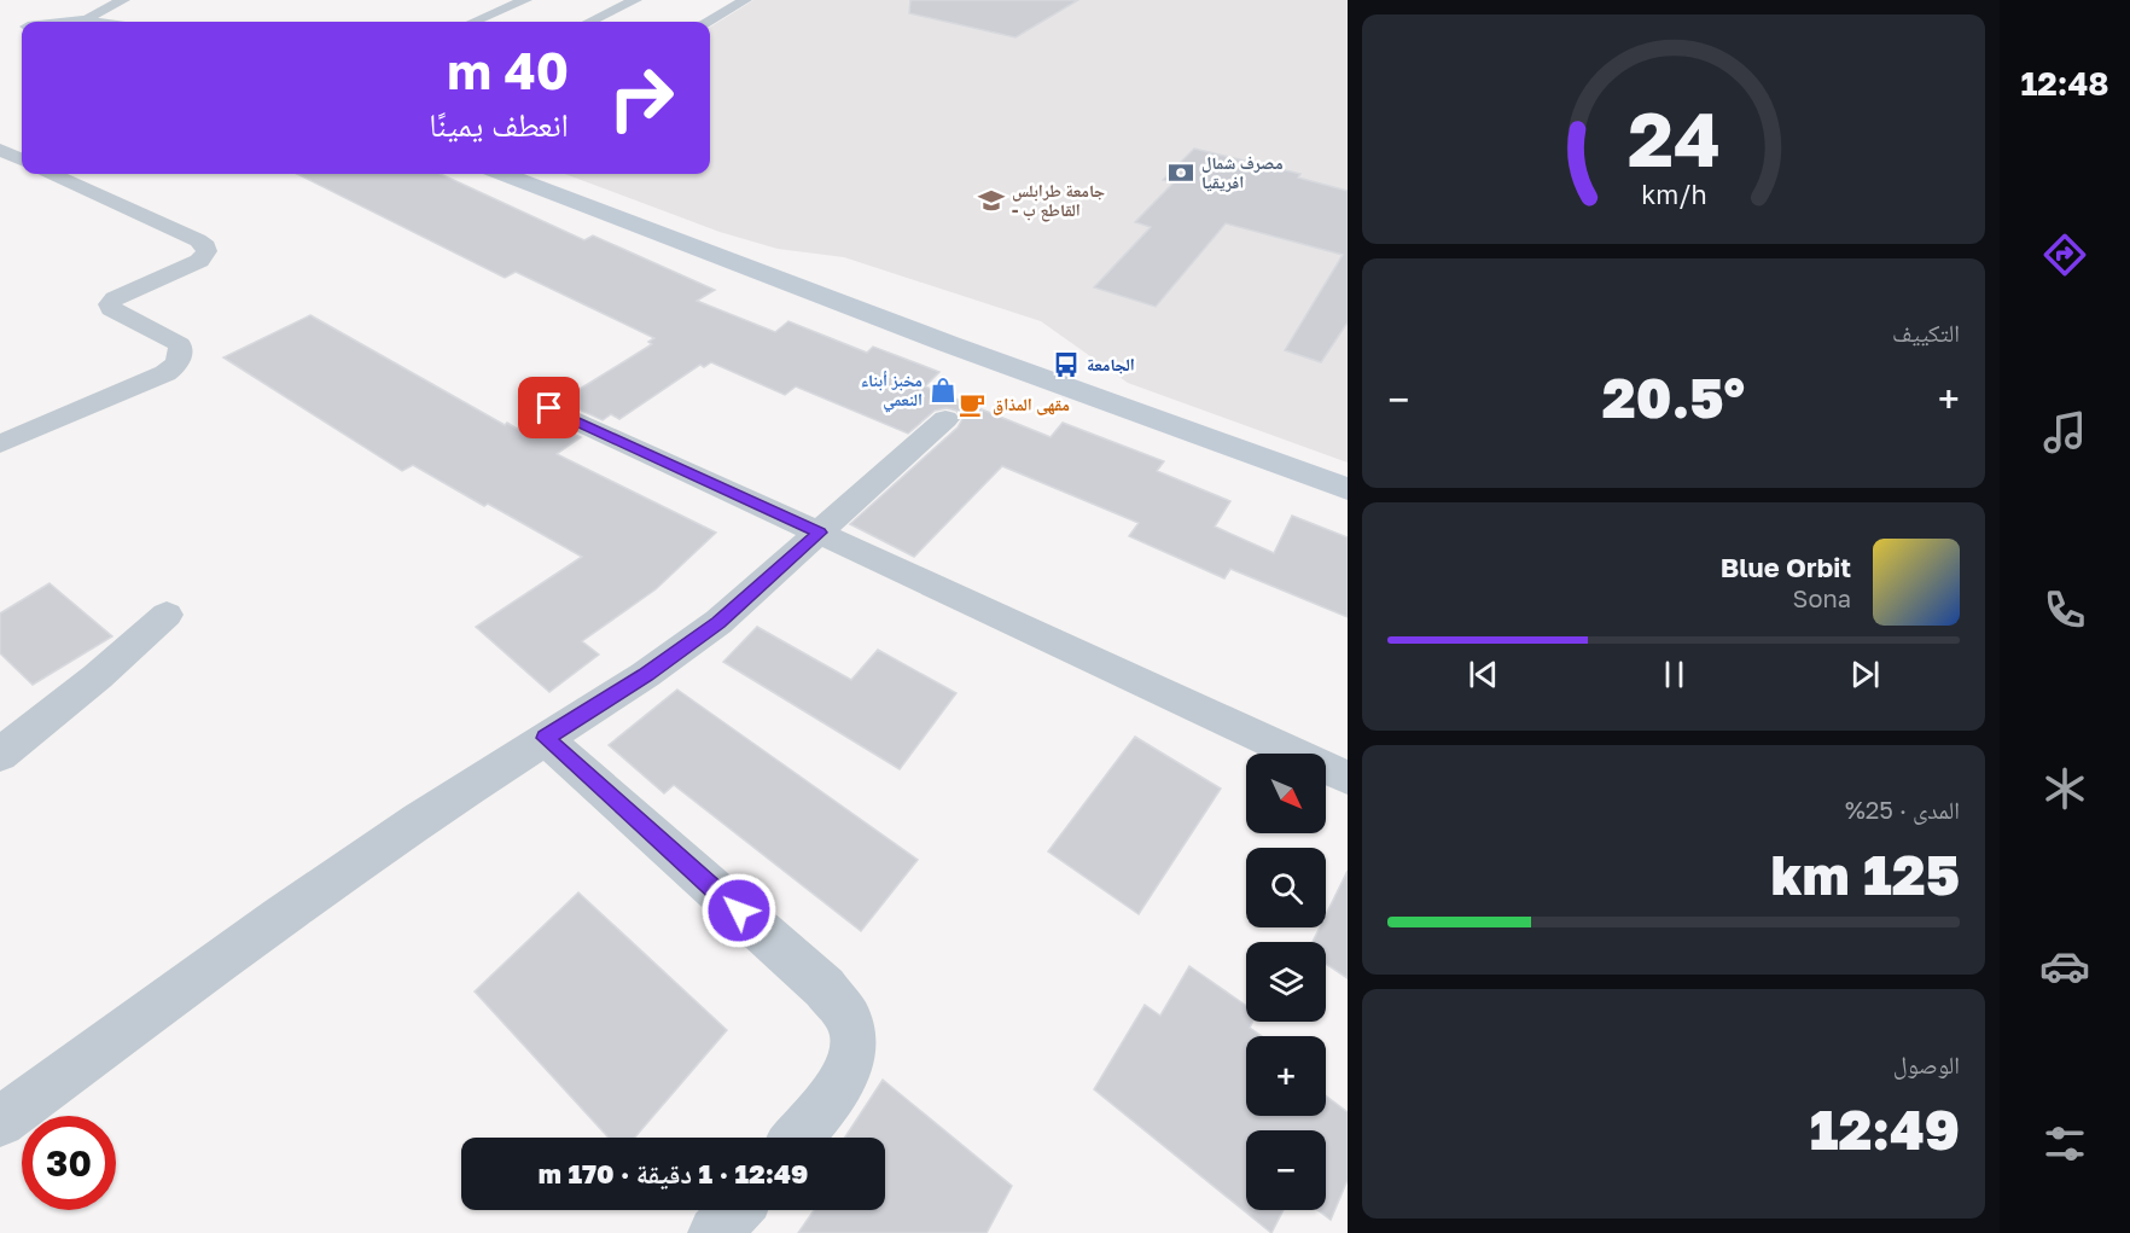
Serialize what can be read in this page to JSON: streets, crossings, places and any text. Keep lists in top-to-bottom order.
{
  "places": {
    "bank": ["مصرف شمال افريقيا"],
    "school or university": ["جامعة طرابلس - القاطع ب"],
    "bus stop": ["الجامعة"],
    "shop": ["مخبز أبناء النعمي"],
    "cafe": ["مقهى المذاق"]
  },
  "north": "bottom right",
  "page": {
    "tabs": "12:48",
    "turn": ["40 m", "انعطف يمينًا"],
    "tile": [
      "التكييف",
      ["المدى · 25%", "125 km"],
      ["الوصول", "12:49"]
    ],
    "heat": ["−", "20.5°", "+"],
    "song": ["Blue Orbit", "Sona"],
    "map_buttons": ["+", "−"],
    "limit": "30",
    "trip": "12:49 · 1 دقيقة · 170 m",
    "gauge": ["24", "km/h"]
  }
}
